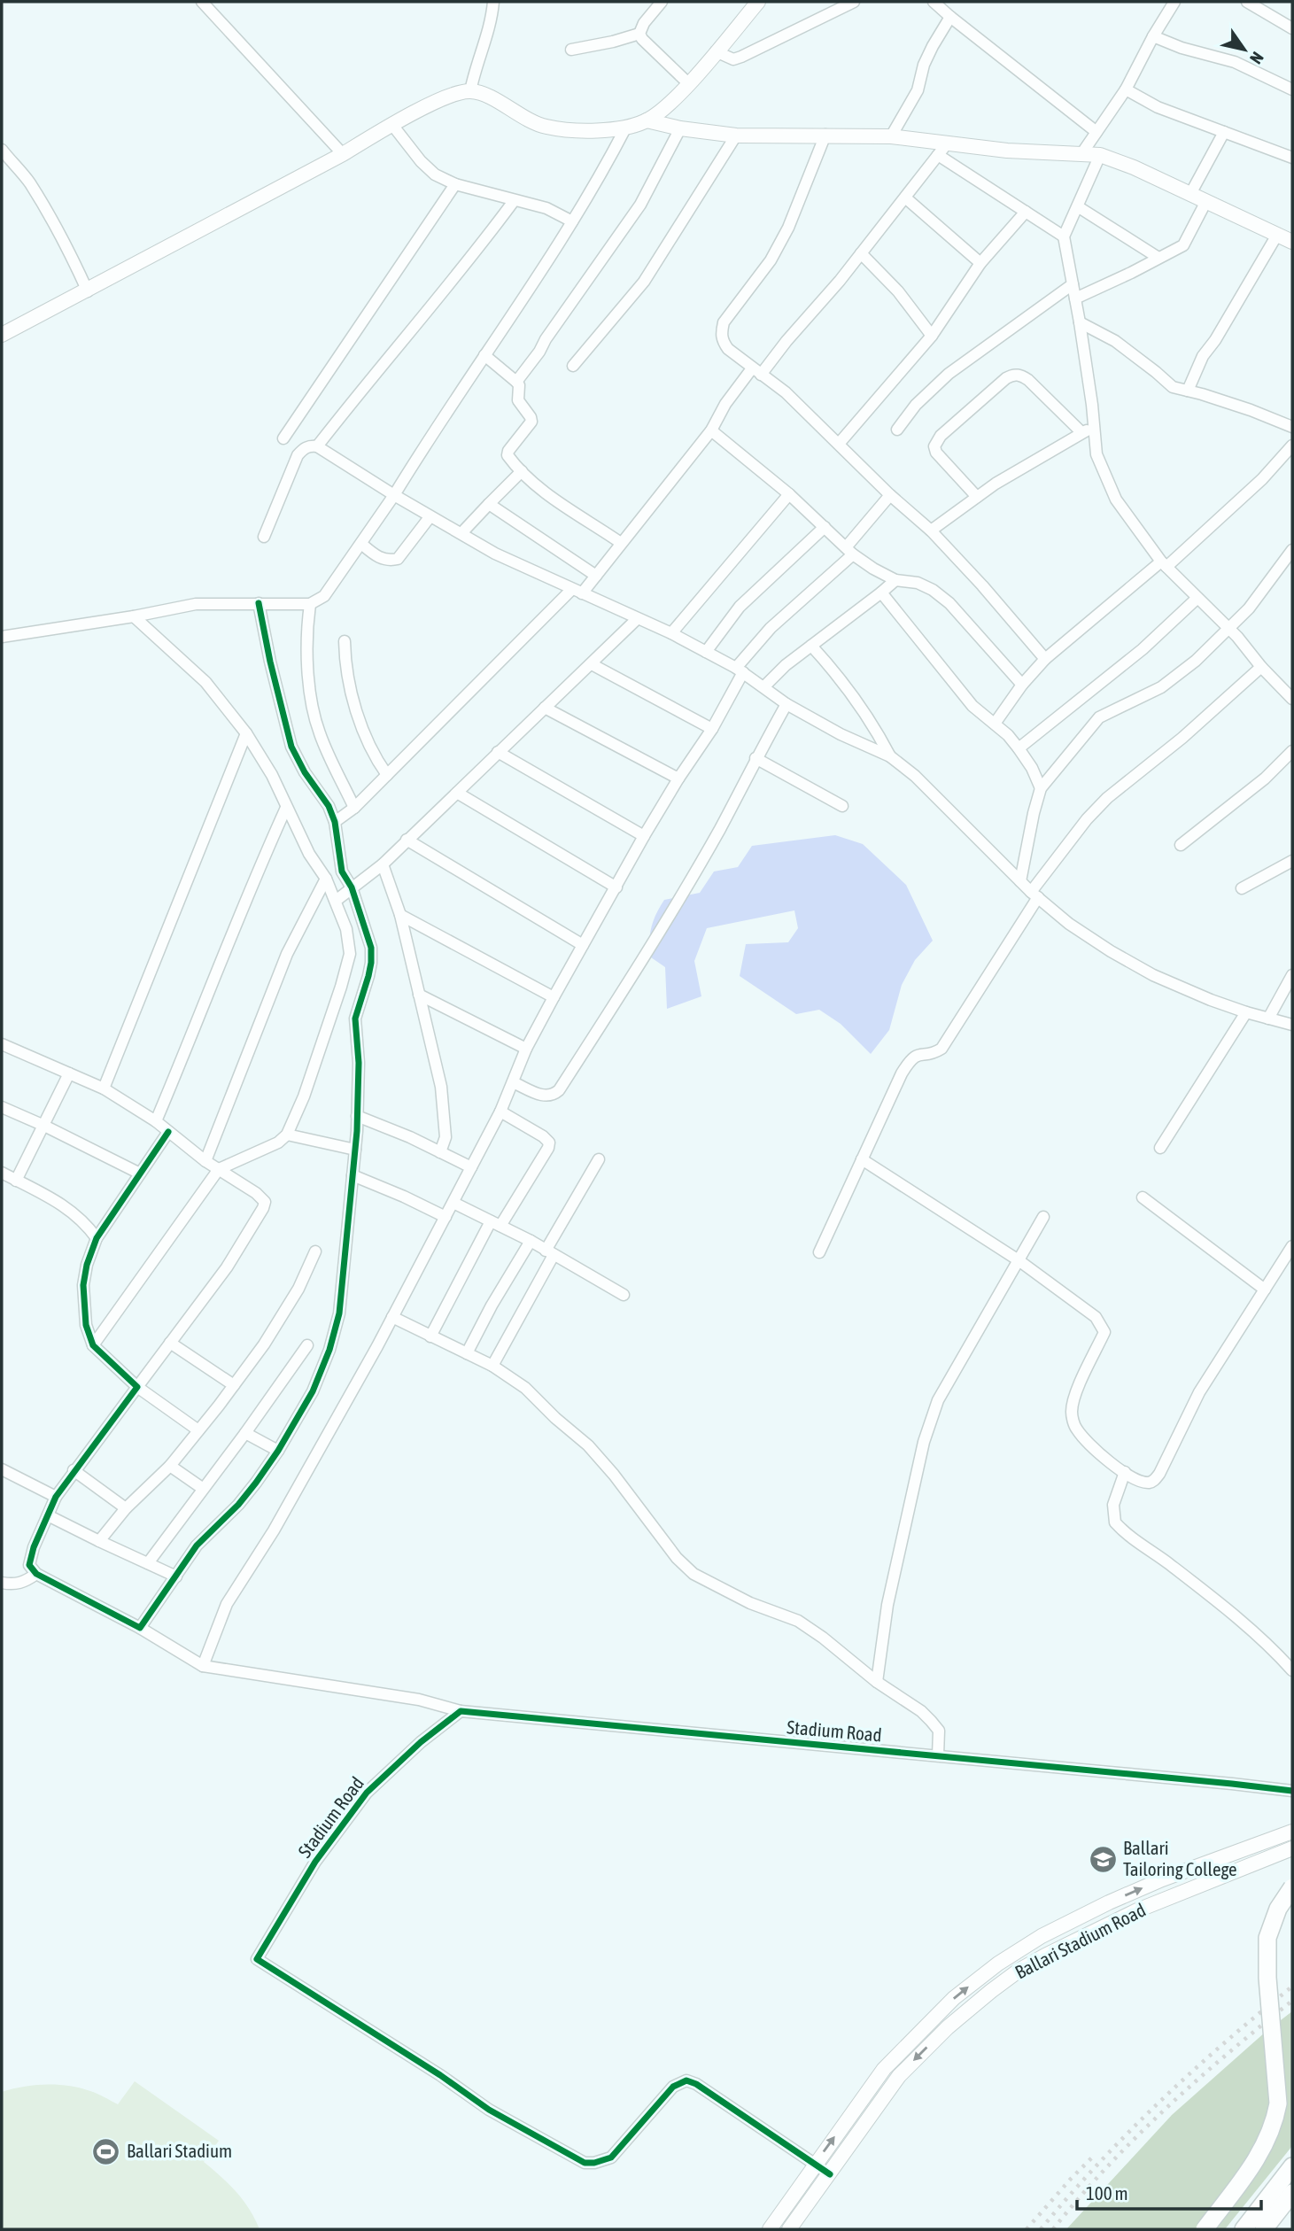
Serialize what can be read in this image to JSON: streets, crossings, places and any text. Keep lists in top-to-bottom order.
{
  "streets": {
    "street": ["Stadium Road", "Ballari Stadium Road"]
  },
  "crossings": [
    ["Stadium Road", "Ballari Stadium Road"]
  ],
  "places": {
    "school or university": ["Ballari Tailoring College"],
    "sports": ["Ballari Stadium"]
  },
  "scale_bar": "100 m",
  "north": "bottom right"
}
